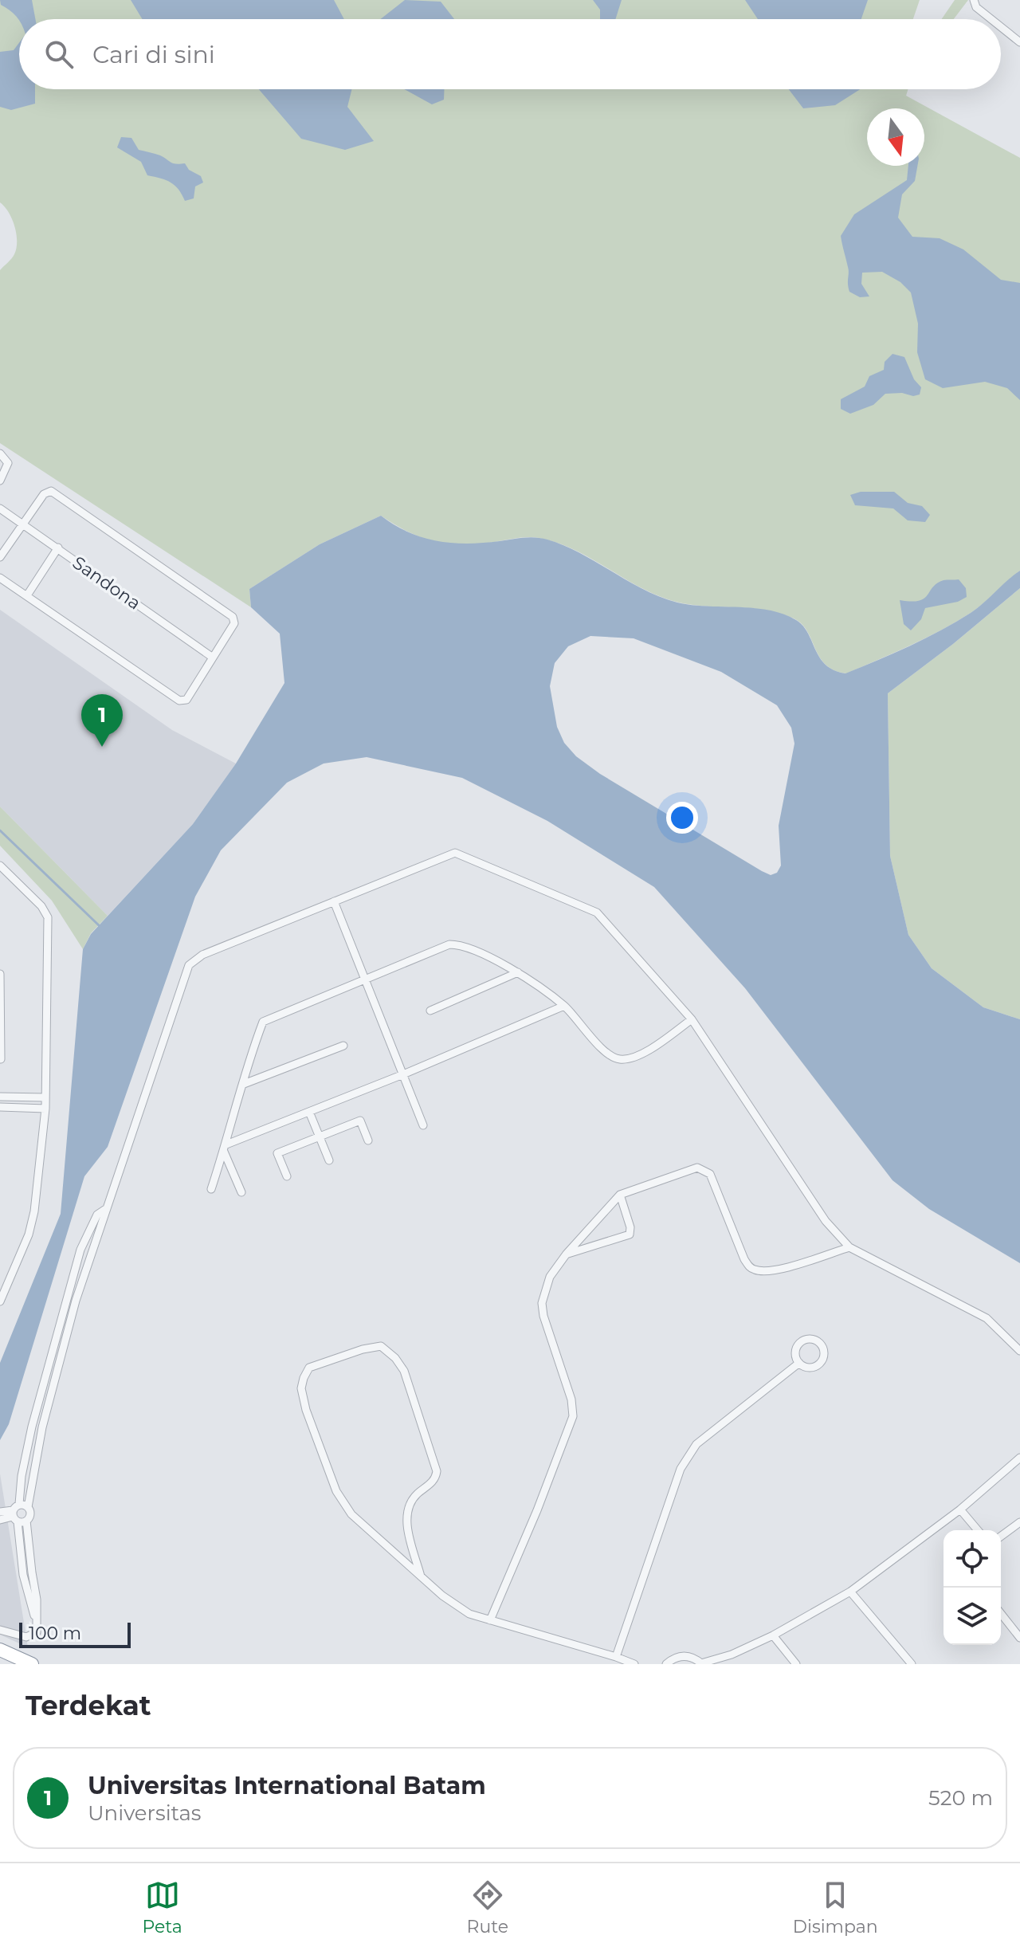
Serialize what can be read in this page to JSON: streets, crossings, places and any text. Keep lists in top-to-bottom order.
{
  "streets": {
    "street": ["Sandona"]
  },
  "scale_bar": "100 m",
  "north": "bottom",
  "page": {
    "search": "Cari di sini",
    "pins": "1",
    "scale": "100 m",
    "heading": "Terdekat",
    "list": [
      {
        "mark": "1",
        "name": "Universitas International Batam",
        "note": "Universitas",
        "value": "520 m"
      }
    ],
    "nav": ["Peta", "Rute", "Disimpan"]
  }
}
